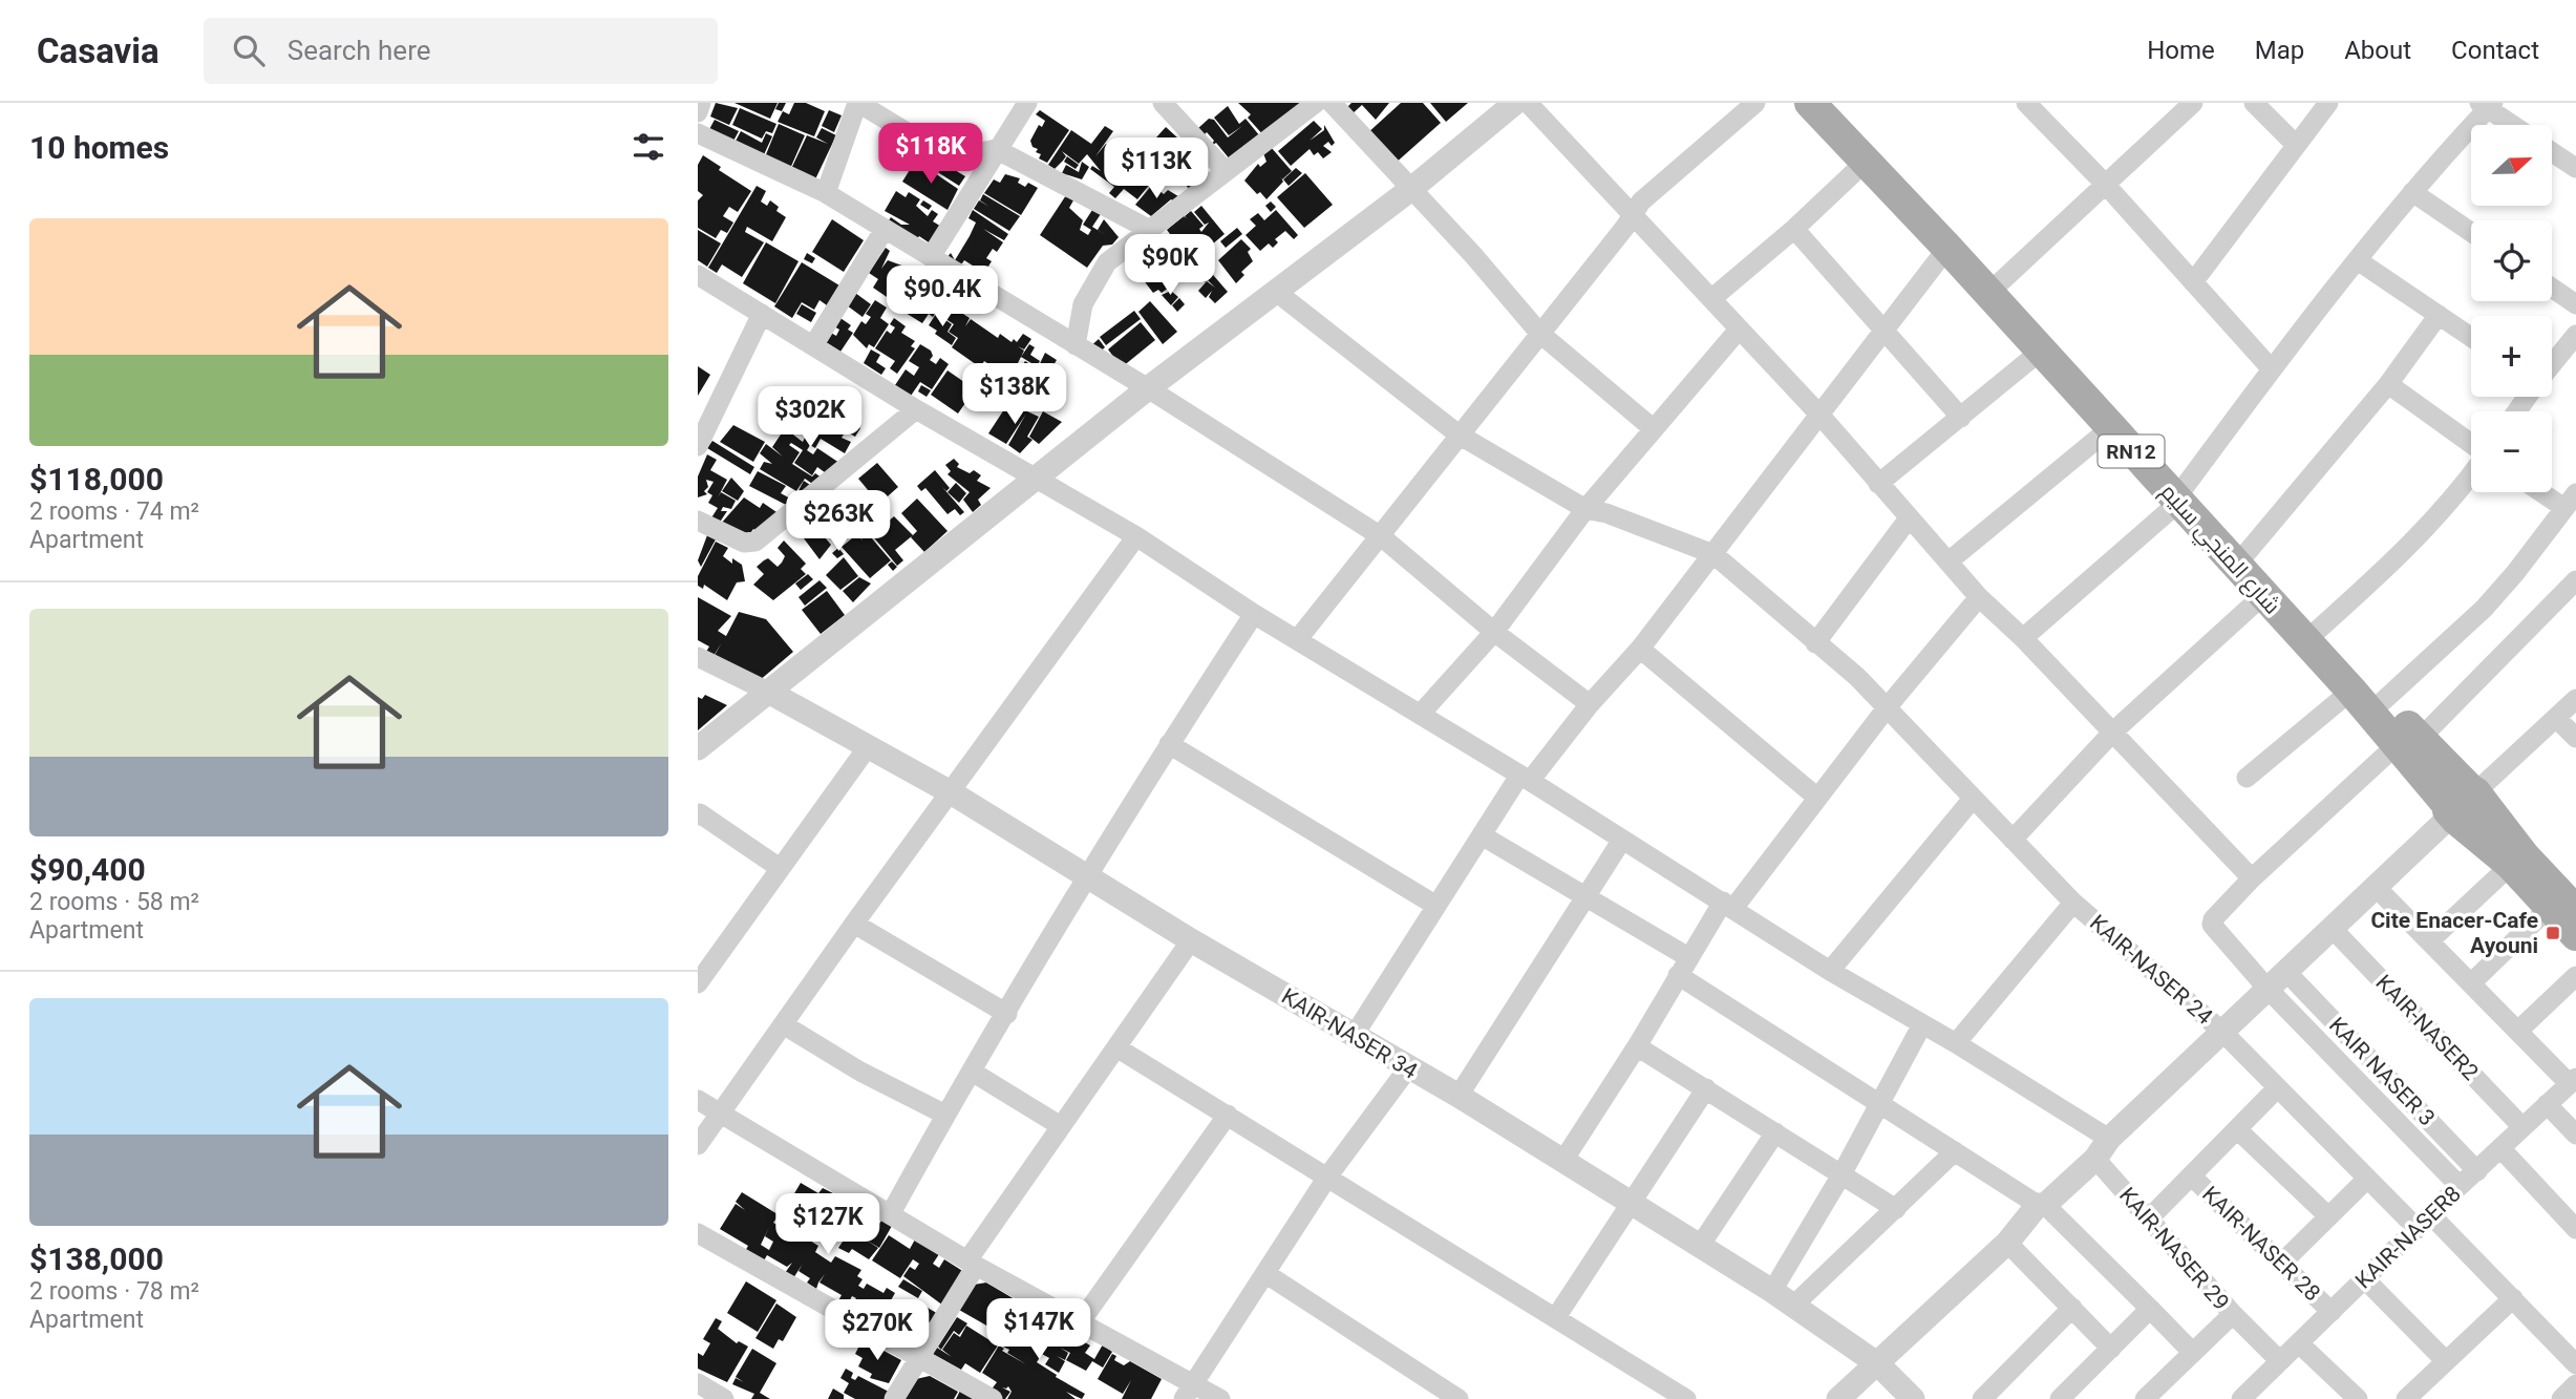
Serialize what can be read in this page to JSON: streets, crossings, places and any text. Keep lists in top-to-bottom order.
{
  "streets": {
    "main road": ["RN12", "شارع المنجي سليم"],
    "street": [
      "KAIR-NASER 24",
      "KAIR-NASER2",
      "KAIR-NASER 34",
      "KAIR NASER 3",
      "KAIR-NASER8",
      "KAIR-NASER 28",
      "KAIR-NASER 29"
    ]
  },
  "crossings": [
    ["KAIR-NASER 24", "KAIR-NASER8"],
    ["KAIR-NASER2", "KAIR-NASER8"],
    ["KAIR NASER 3", "KAIR-NASER8"],
    ["KAIR-NASER8", "KAIR-NASER 28"]
  ],
  "places": {
    "transit": ["Cite Enacer-Cafe Ayouni"]
  },
  "north": "right",
  "page": {
    "header": "Casavia",
    "search": "Search here",
    "nav": [
      "Home",
      "Map",
      "About",
      "Contact"
    ],
    "heading": "10 homes",
    "price": [
      "$118K",
      "$113K",
      "$90K",
      "$90.4K",
      "$138K",
      "$302K",
      "$263K",
      "$127K",
      "$147K",
      "$270K"
    ],
    "map_buttons": ["+", "−"],
    "list": [
      {
        "name": "$118,000",
        "note": "2 rooms · 74 m² · Apartment"
      },
      {
        "name": "$90,400",
        "note": "2 rooms · 58 m² · Apartment"
      },
      {
        "name": "$138,000",
        "note": "2 rooms · 78 m² · Apartment"
      }
    ]
  }
}
